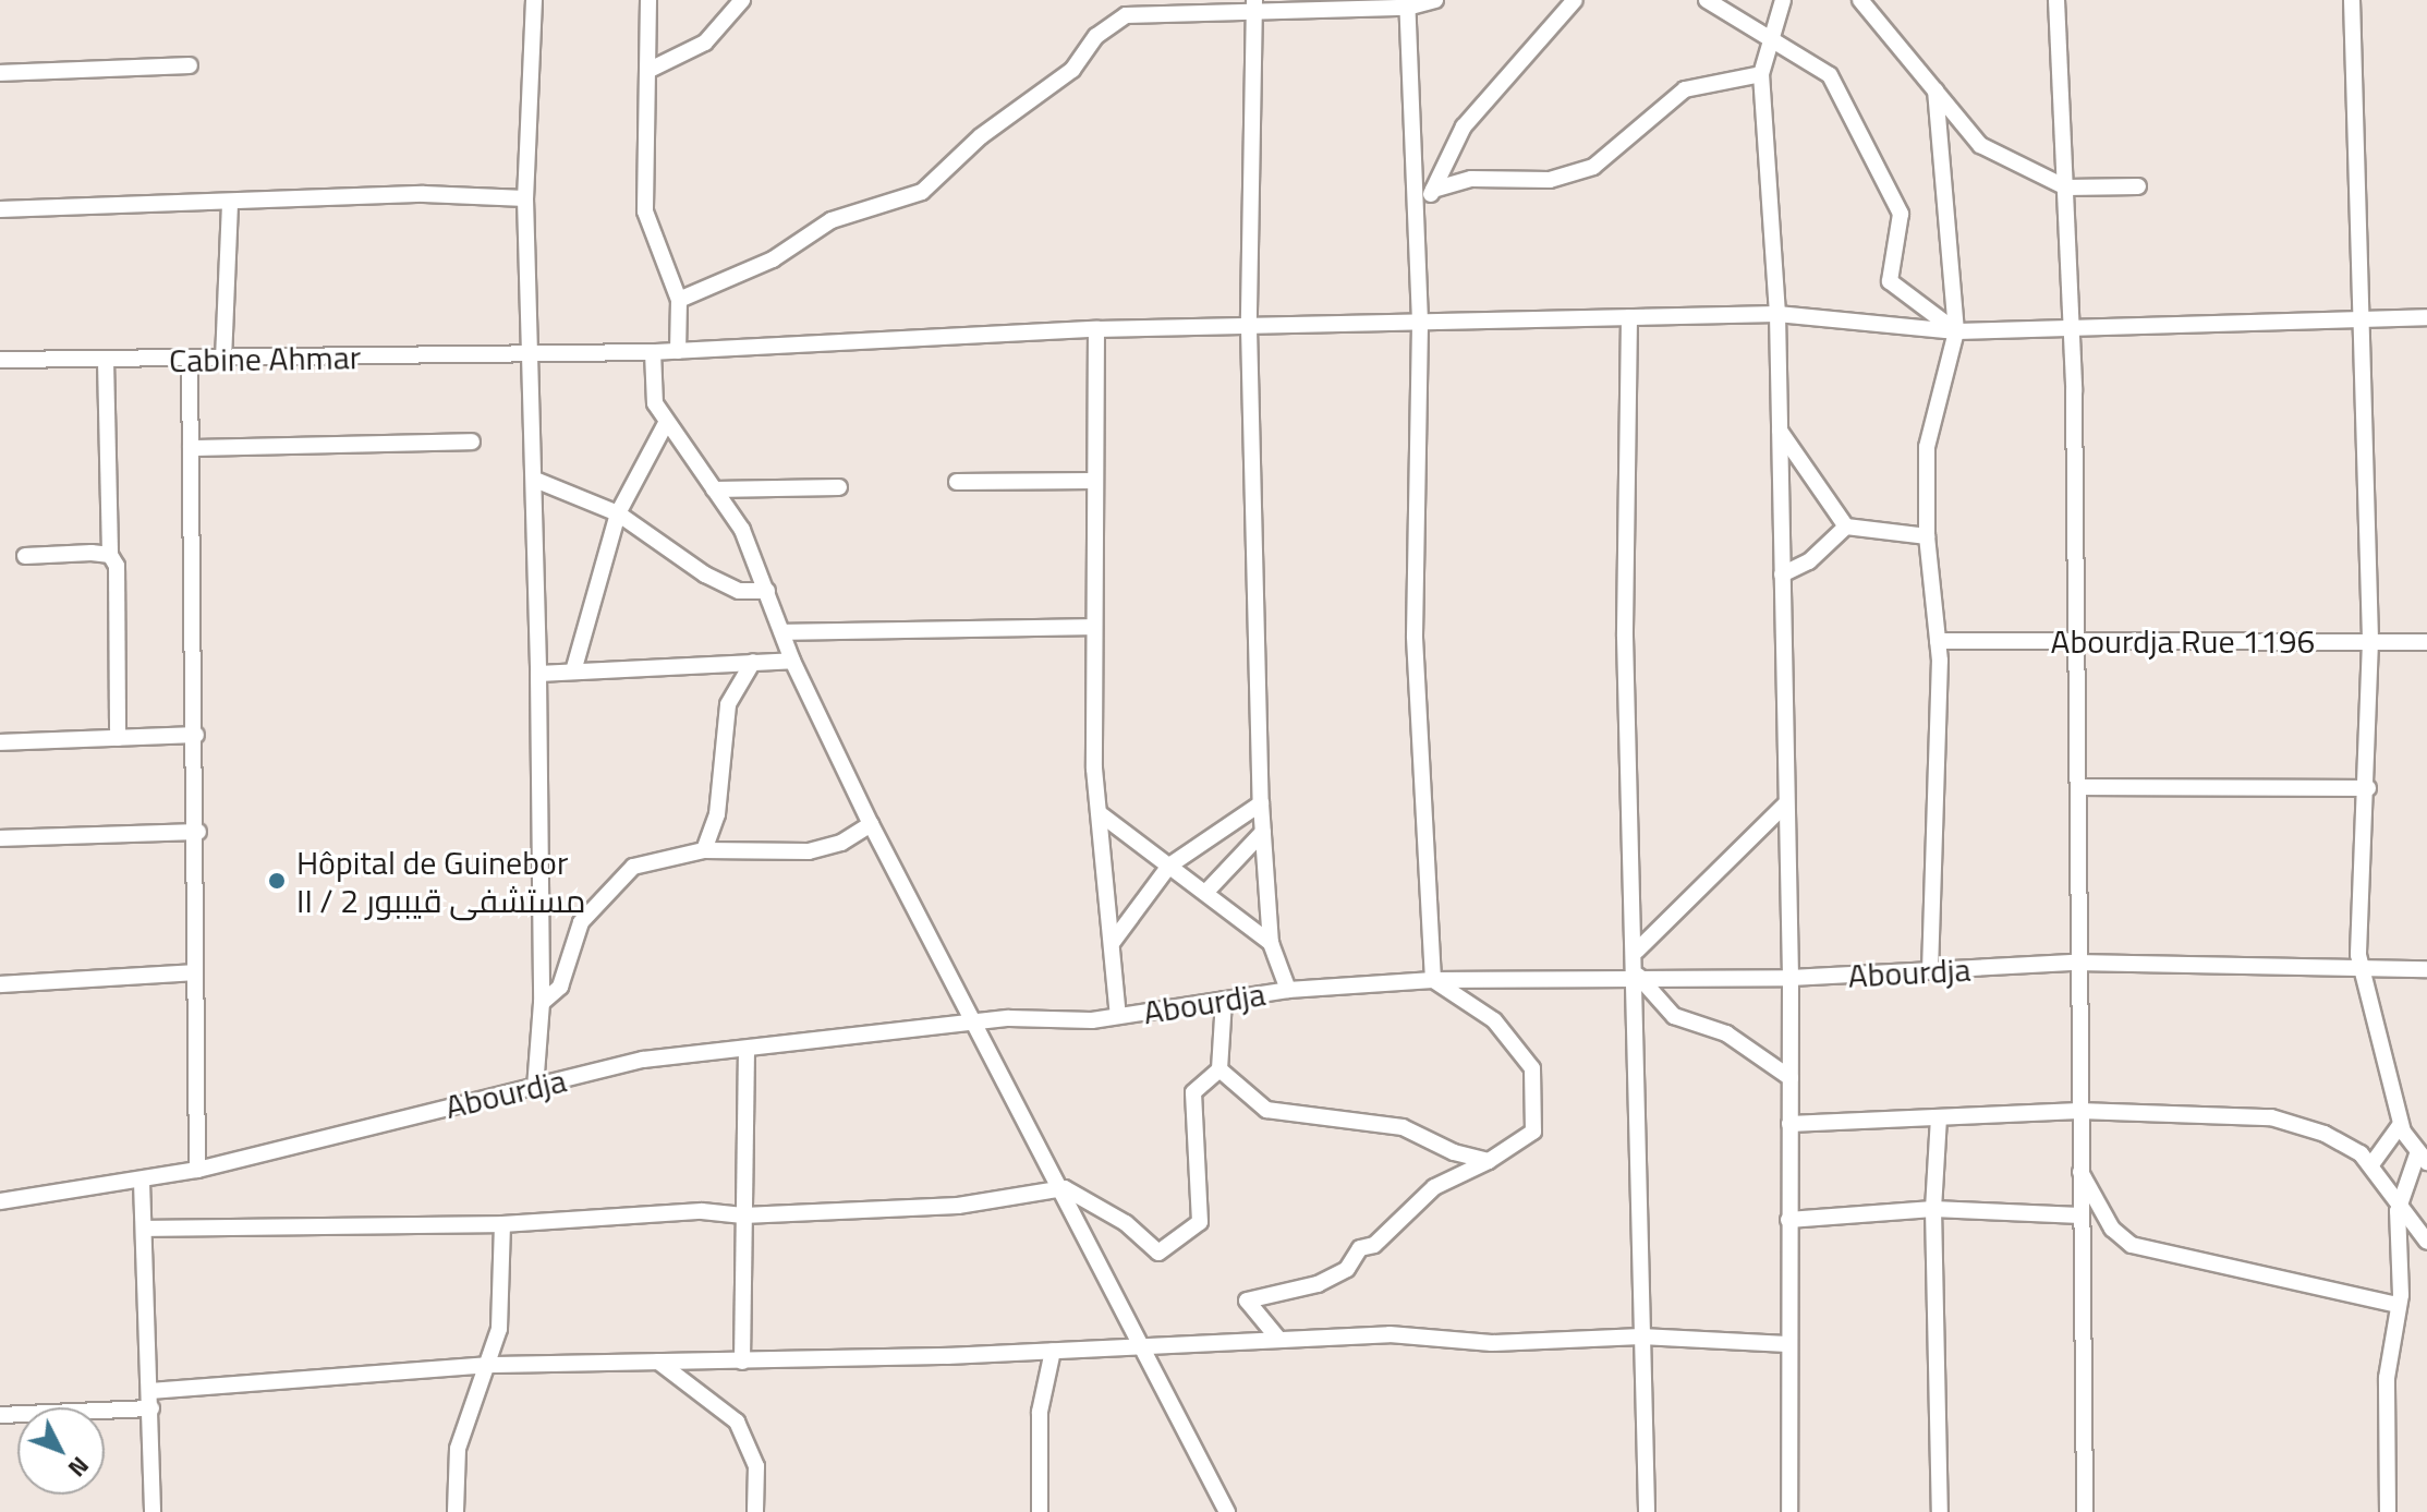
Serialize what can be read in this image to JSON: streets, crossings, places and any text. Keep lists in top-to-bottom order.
{
  "streets": {
    "street": ["Cabine Ahmar", "Abourdja Rue 1196", "Abourdja"]
  },
  "places": ["Hôpital de Guinebor II / مستشفى قيببور 2"],
  "north": "bottom right"
}
